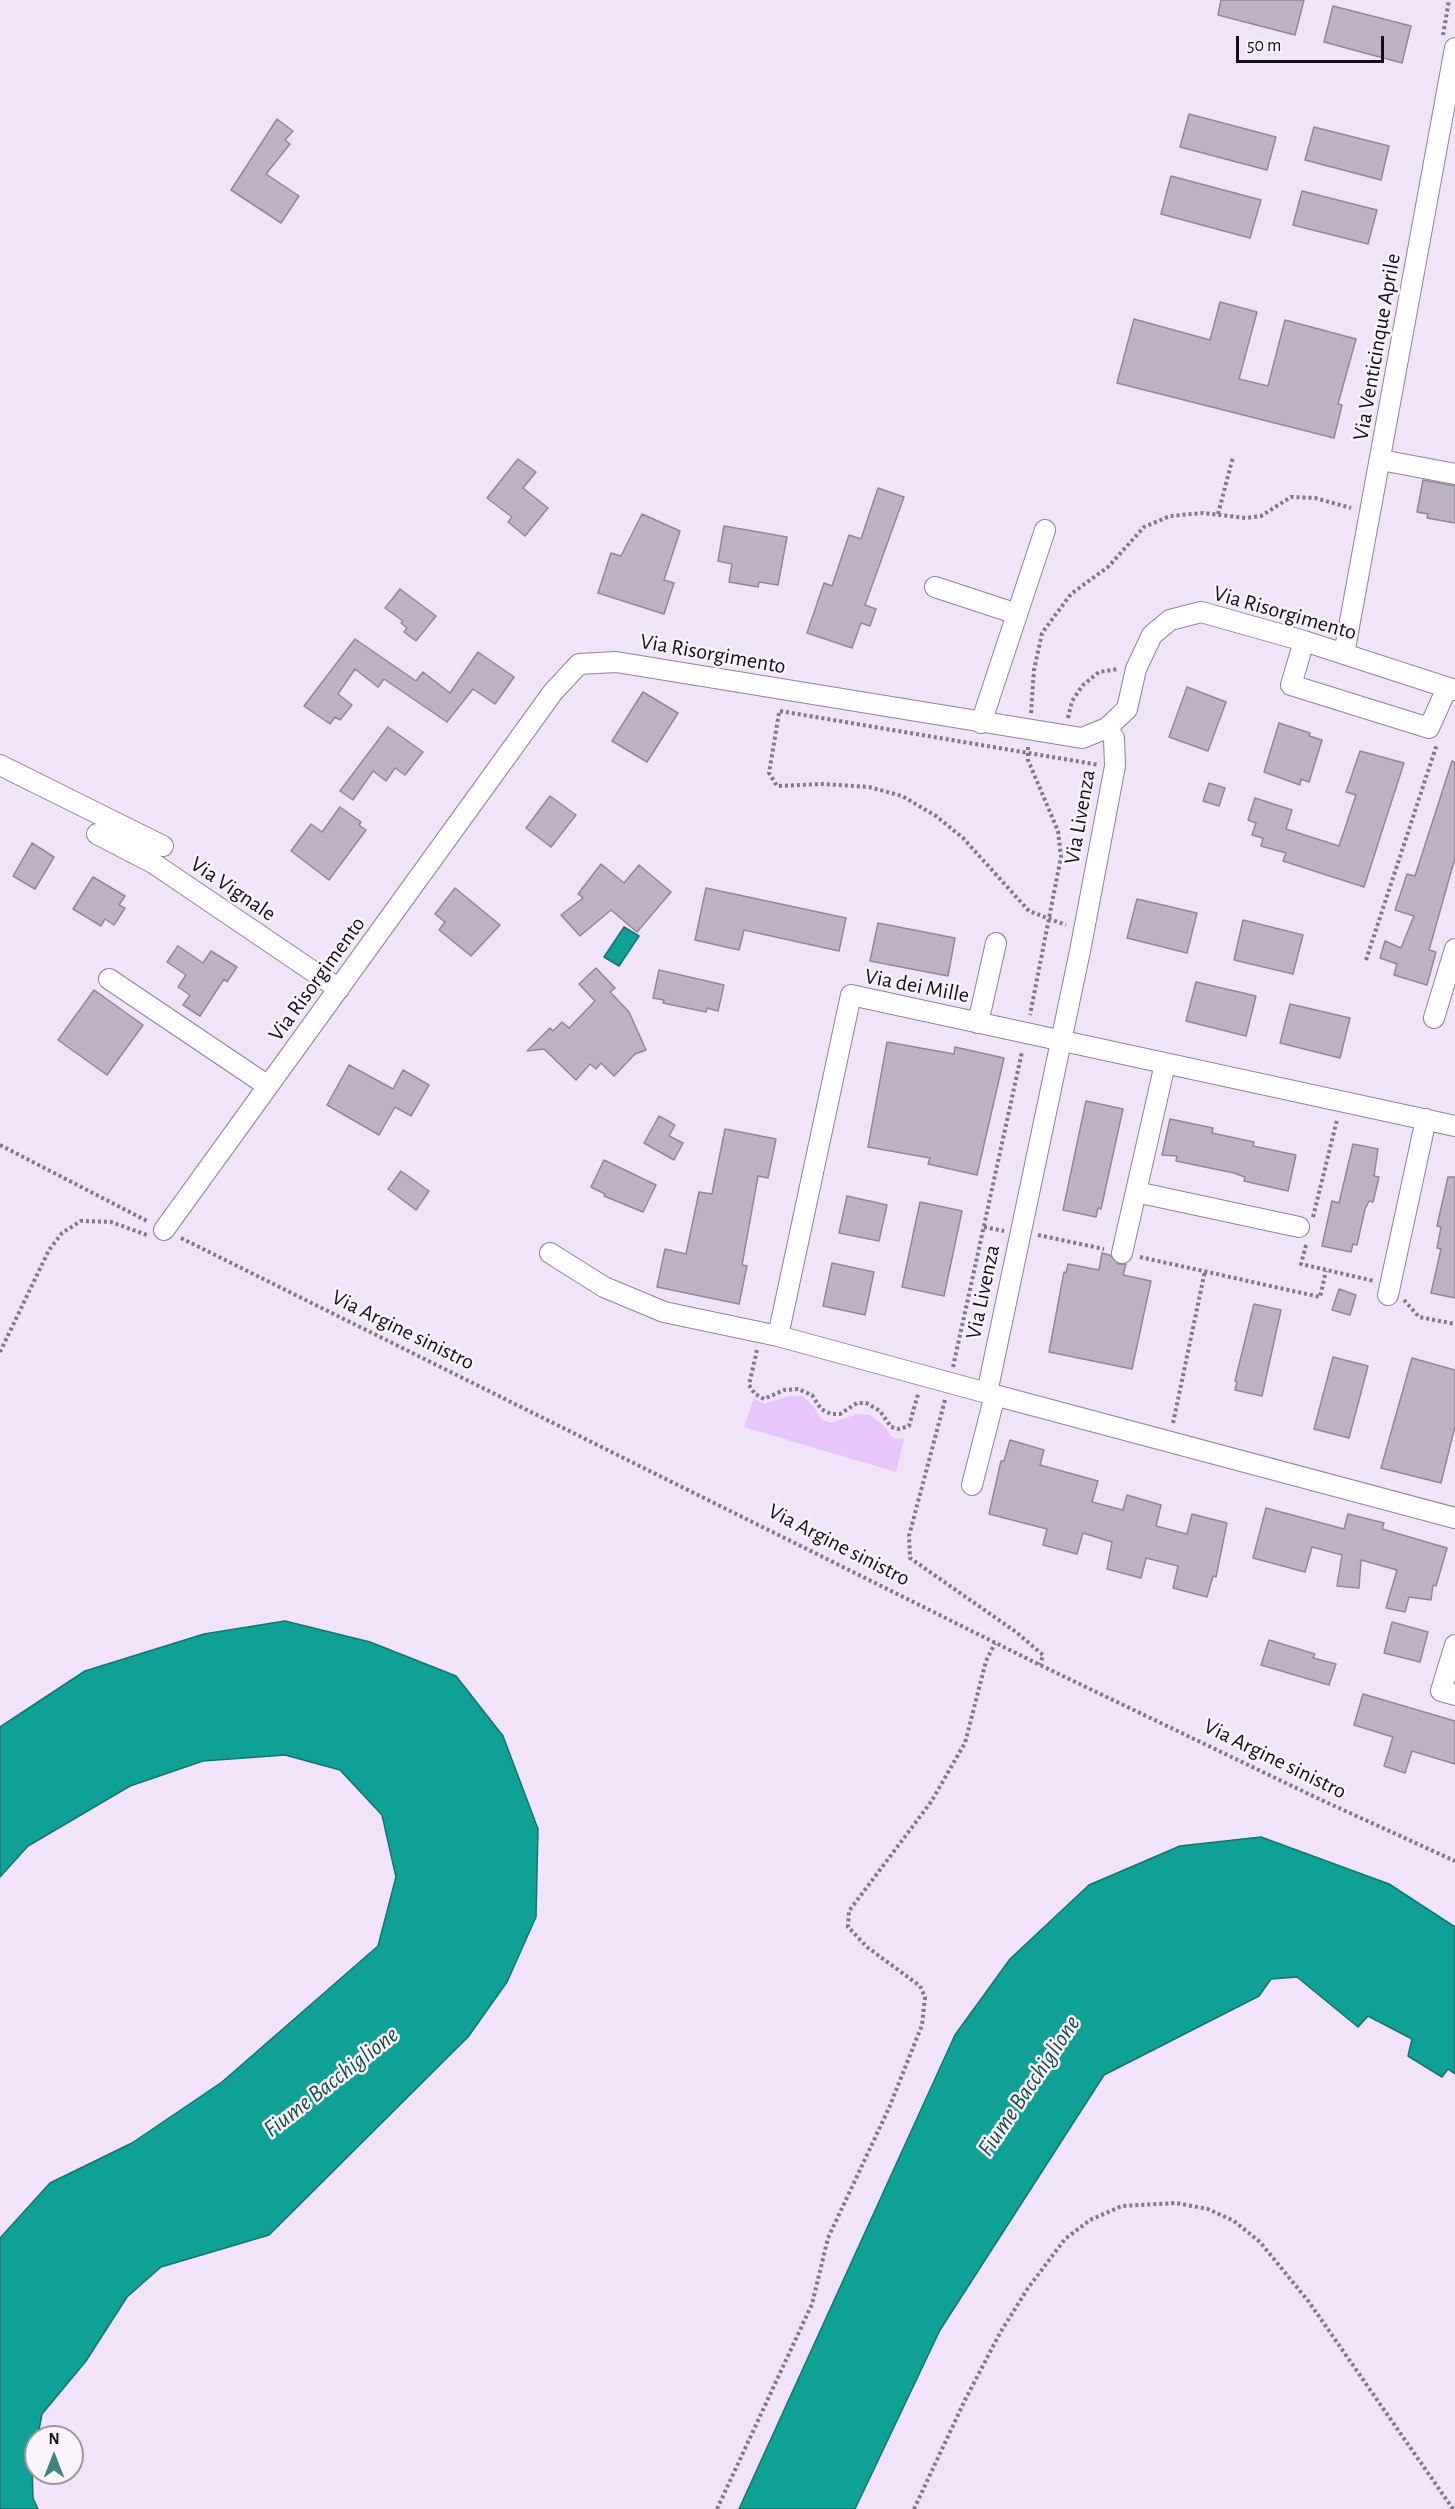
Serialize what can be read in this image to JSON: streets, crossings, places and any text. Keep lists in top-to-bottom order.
{
  "streets": {
    "street": [
      "Via Venticinque Aprile",
      "Via Risorgimento",
      "Via Livenza",
      "Via Vignale",
      "Via dei Mille"
    ],
    "path": ["Via Argine sinistro"]
  },
  "crossings": [
    ["Via Venticinque Aprile", "Via Risorgimento"],
    ["Via Risorgimento", "Via Livenza"],
    ["Via Risorgimento", "Via Vignale"],
    ["Via Livenza", "Via dei Mille"]
  ],
  "water": ["Fiume Bacchiglione"],
  "scale_bar": "50 m",
  "north": "top"
}
